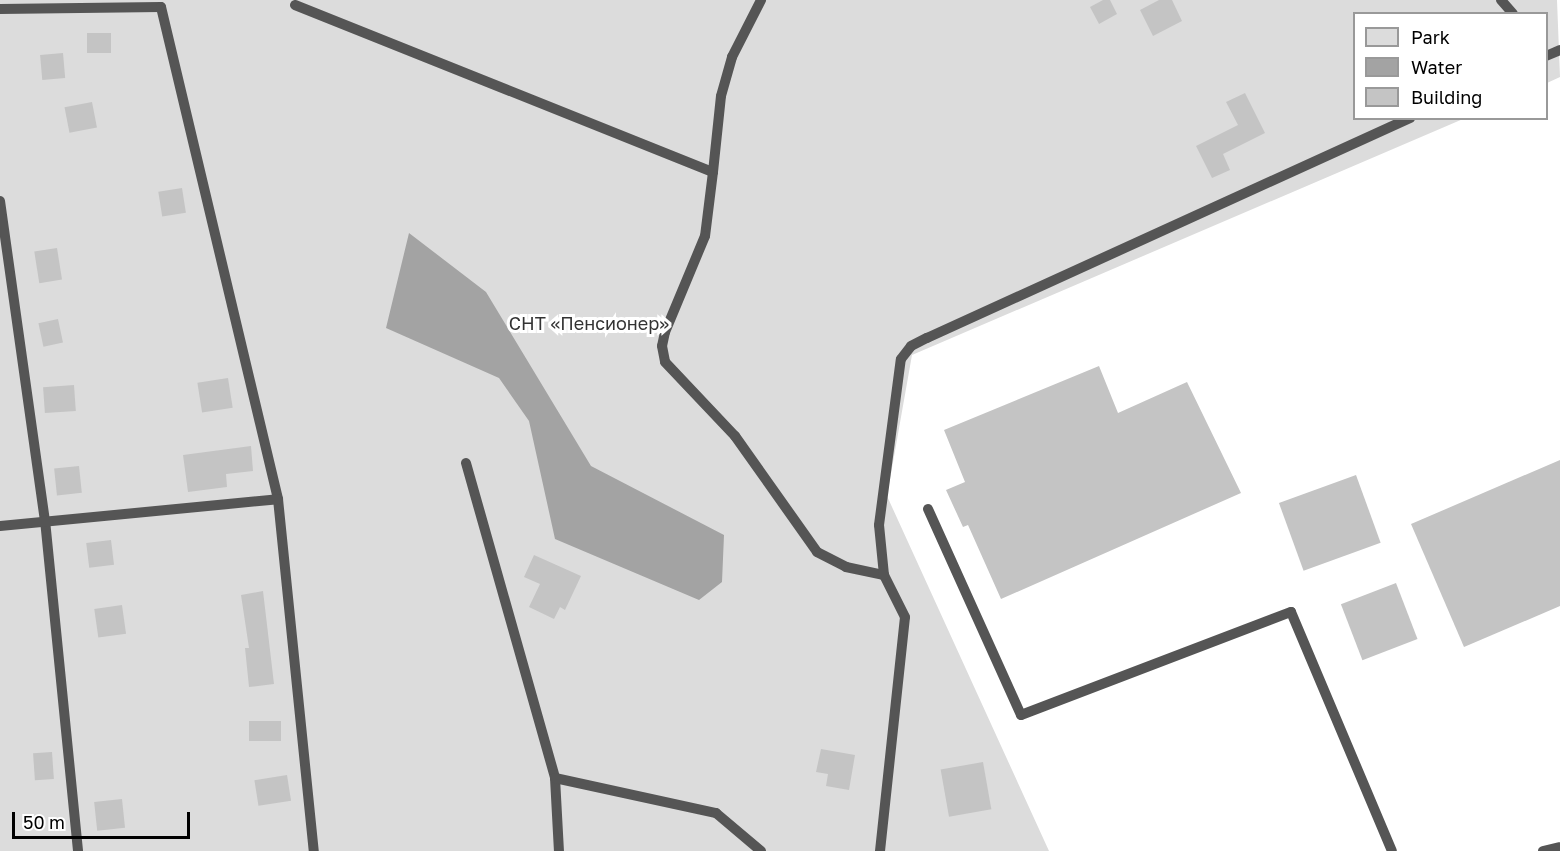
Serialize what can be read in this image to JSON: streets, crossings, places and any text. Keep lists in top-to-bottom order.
{
  "parks": ["СНТ «Пенсионер»"],
  "legend": ["Park", "Water", "Building"],
  "scale_bar": "50 m"
}
